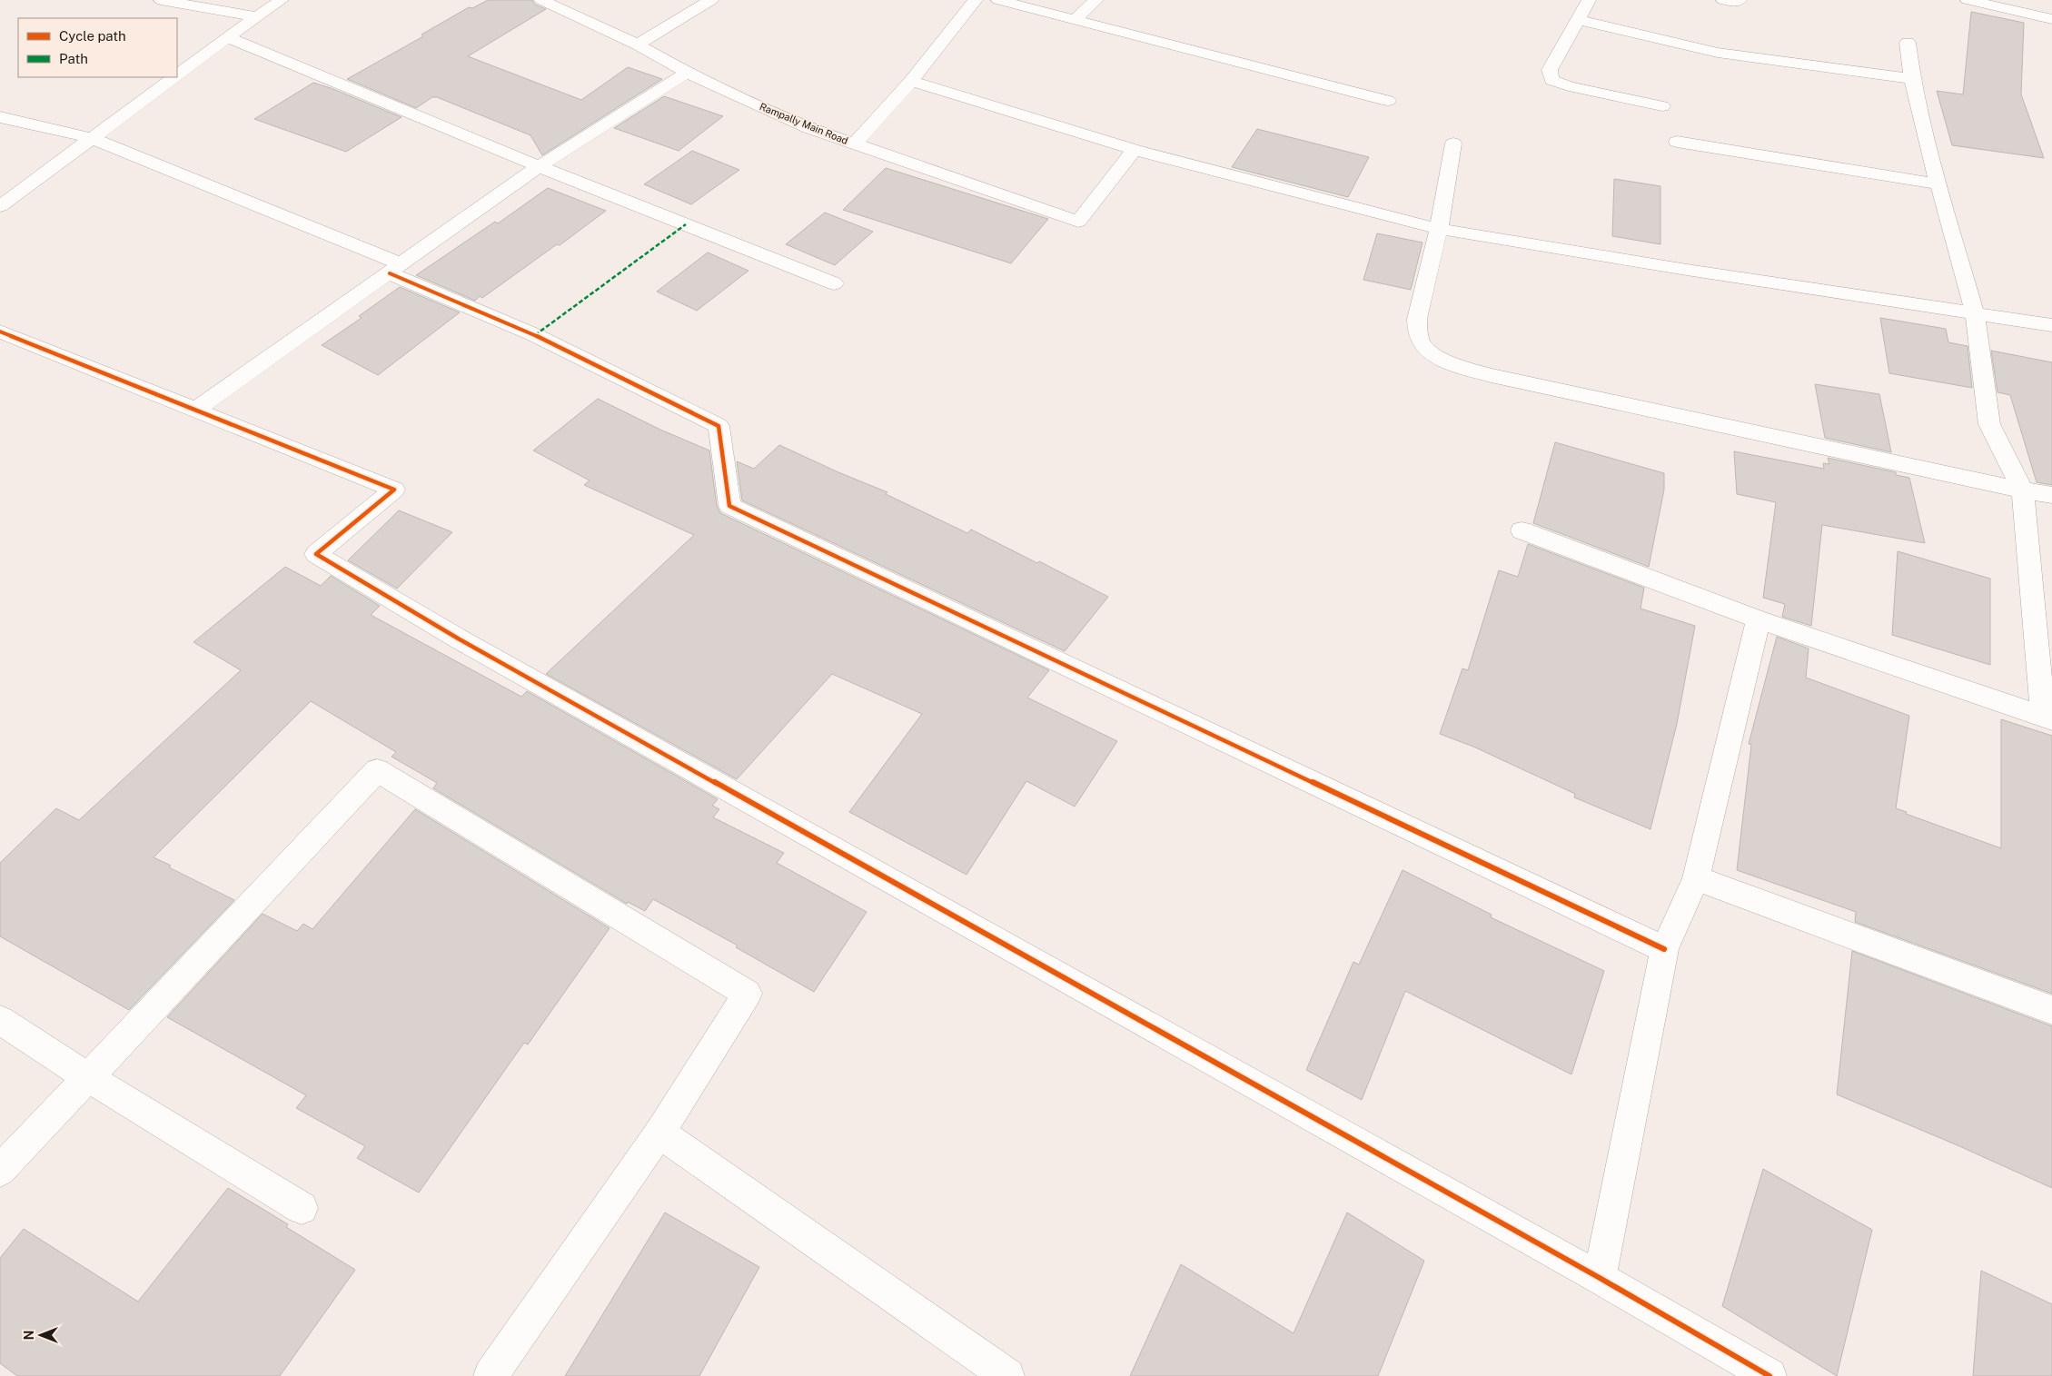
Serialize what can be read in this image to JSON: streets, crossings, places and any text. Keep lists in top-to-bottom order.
{
  "streets": {
    "street": ["Rampally Main Road"]
  },
  "legend": ["Cycle path", "Path"],
  "north": "left"
}
